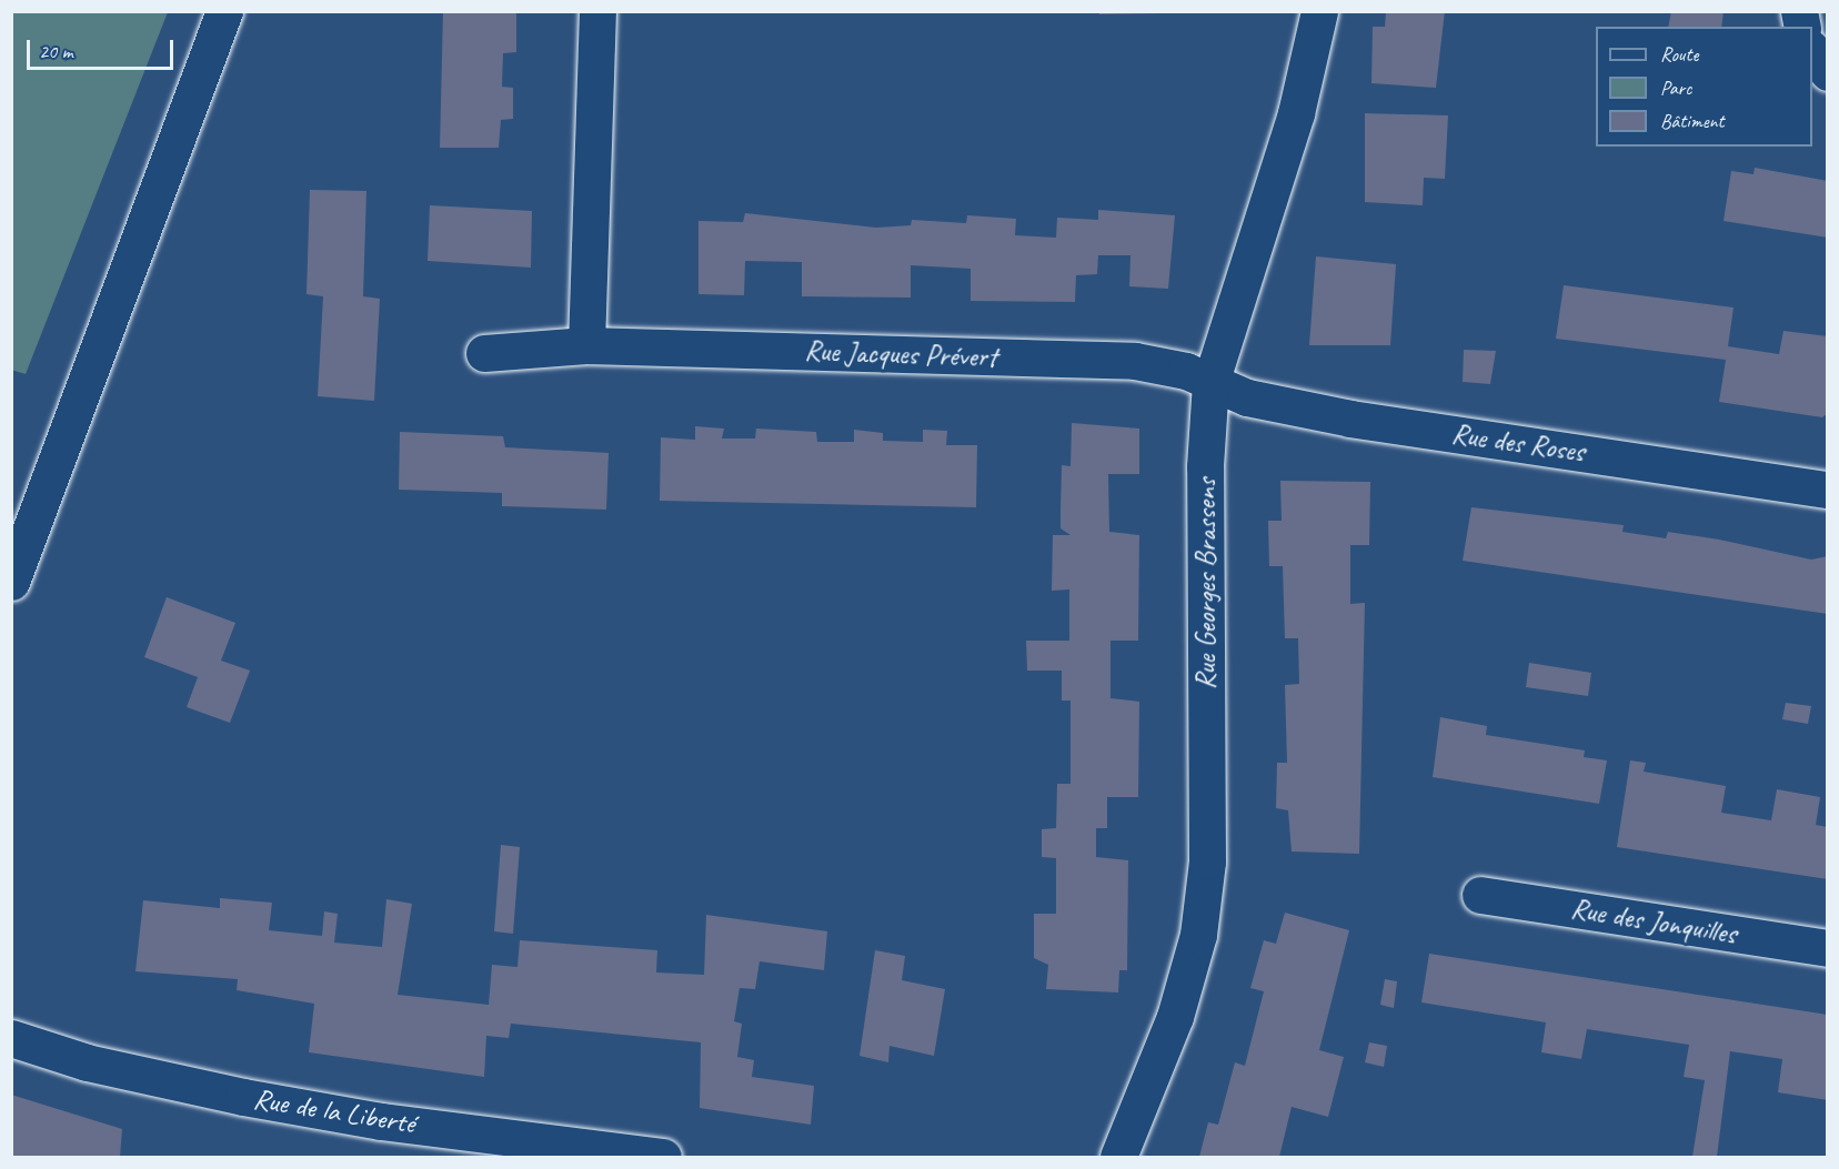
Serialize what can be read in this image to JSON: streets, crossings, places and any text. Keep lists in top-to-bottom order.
{
  "streets": {
    "street": [
      "Rue Jacques Prévert",
      "Rue des Roses",
      "Rue Georges Brassens",
      "Rue des Jonquilles",
      "Rue de la Liberté"
    ]
  },
  "crossings": [
    ["Rue Jacques Prévert", "Rue des Roses"],
    ["Rue Jacques Prévert", "Rue Georges Brassens"],
    ["Rue des Roses", "Rue Georges Brassens"]
  ],
  "legend": ["Route", "Parc", "Bâtiment"],
  "scale_bar": "20 m"
}
